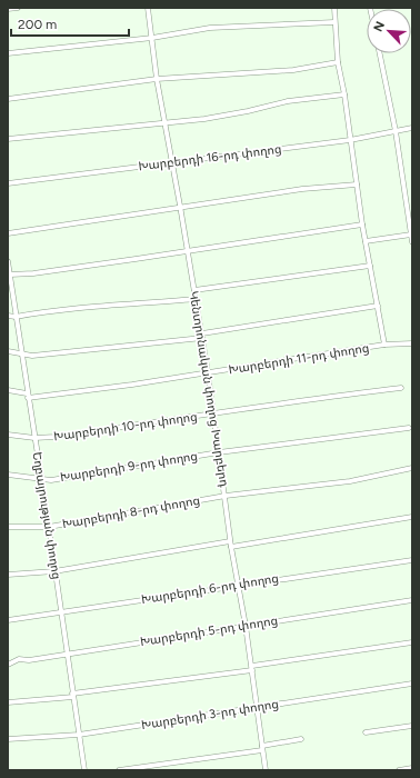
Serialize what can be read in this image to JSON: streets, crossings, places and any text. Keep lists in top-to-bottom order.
{
  "streets": {
    "street": [
      "Խարբերդի 16-րդ փողոց",
      "Խարբերդի 11-րդ փողոց",
      "Կենտրոնական փողոց Խարբերդ",
      "Խարբերդի 10-րդ փողոց",
      "Խարբերդի 9-րդ փողոց",
      "Խարբերդի 8-րդ փողոց",
      "Եղբայրության փողոց",
      "Խարբերդի 6-րդ փողոց",
      "Խարբերդի 5-րդ փողոց",
      "Խարբերդի 3-րդ փողոց"
    ]
  },
  "crossings": [
    ["Խարբերդի 16-րդ փողոց", "Կենտրոնական փողոց Խարբերդ"],
    ["Խարբերդի 11-րդ փողոց", "Կենտրոնական փողոց Խարբերդ"],
    ["Խարբերդի 11-րդ փողոց", "Եղբայրության փողոց"],
    ["Կենտրոնական փողոց Խարբերդ", "Խարբերդի 10-րդ փողոց"],
    ["Կենտրոնական փողոց Խարբերդ", "Խարբերդի 9-րդ փողոց"],
    ["Կենտրոնական փողոց Խարբերդ", "Խարբերդի 8-րդ փողոց"],
    ["Կենտրոնական փողոց Խարբերդ", "Խարբերդի 6-րդ փողոց"],
    ["Կենտրոնական փողոց Խարբերդ", "Խարբերդի 5-րդ փողոց"],
    ["Կենտրոնական փողոց Խարբերդ", "Խարբերդի 3-րդ փողոց"],
    ["Խարբերդի 10-րդ փողոց", "Եղբայրության փողոց"],
    ["Խարբերդի 9-րդ փողոց", "Եղբայրության փողոց"],
    ["Խարբերդի 8-րդ փողոց", "Եղբայրության փողոց"],
    ["Եղբայրության փողոց", "Խարբերդի 6-րդ փողոց"],
    ["Եղբայրության փողոց", "Խարբերդի 5-րդ փողոց"],
    ["Եղբայրության փողոց", "Խարբերդի 3-րդ փողոց"]
  ],
  "scale_bar": "200 m",
  "north": "top left"
}
